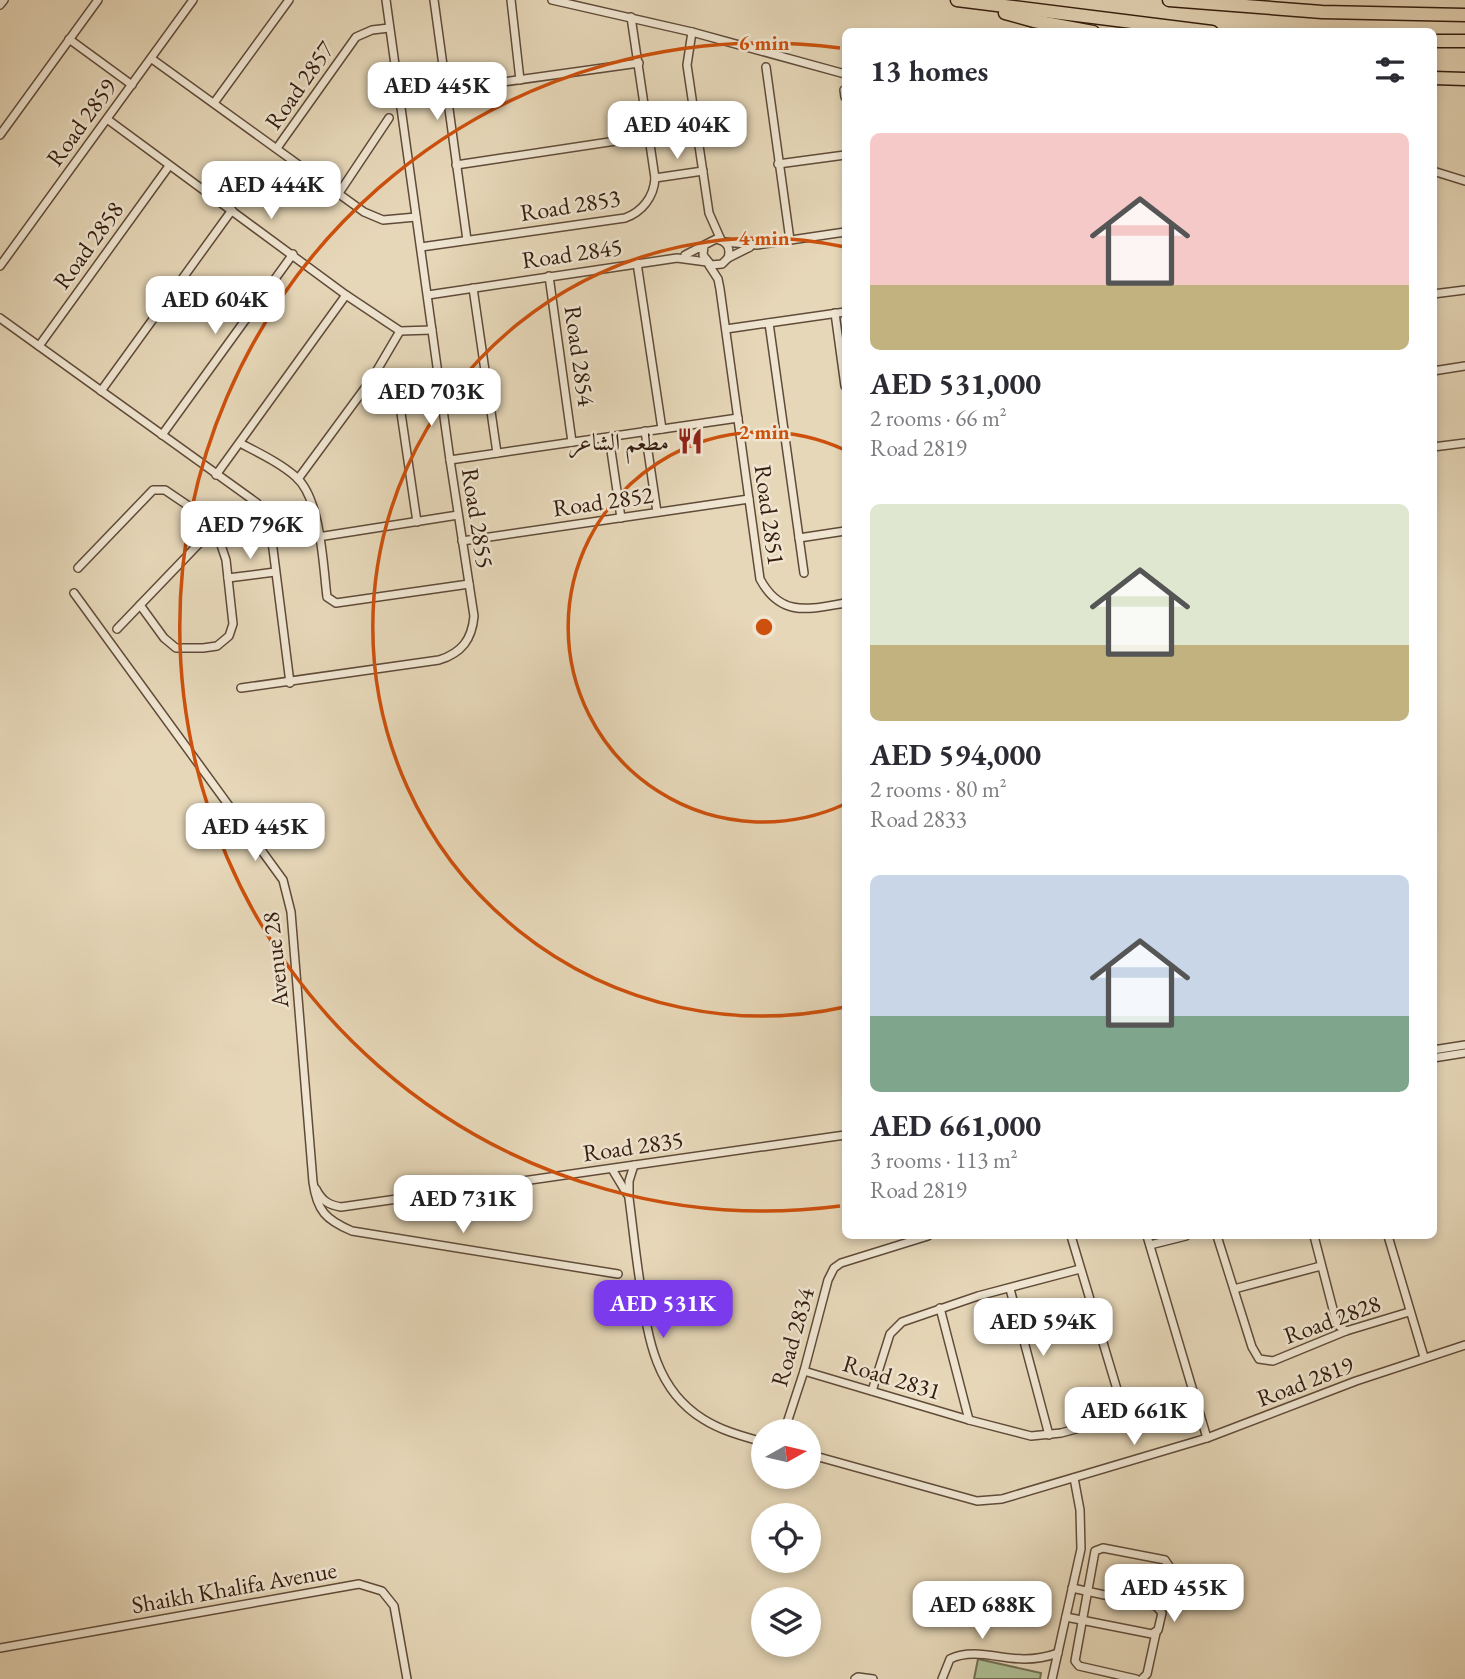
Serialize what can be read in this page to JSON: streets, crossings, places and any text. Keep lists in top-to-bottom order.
{
  "streets": {
    "street": [
      "Road 2857",
      "Road 2859",
      "Road 2853",
      "Road 2858",
      "Road 2845",
      "Road 2854",
      "Road 2852",
      "Road 2851",
      "Road 2855",
      "Avenue 28",
      "Road 2835",
      "Road 2828",
      "Road 2834",
      "Road 2831",
      "Road 2819",
      "Shaikh Khalifa Avenue"
    ]
  },
  "crossings": [
    ["Road 2857", "Road 2859"],
    ["Road 2857", "Road 2855"],
    ["Road 2853", "Road 2855"],
    ["Road 2845", "Road 2854"],
    ["Road 2845", "Road 2851"],
    ["Road 2845", "Road 2855"],
    ["Road 2854", "Road 2851"],
    ["Road 2854", "Road 2855"],
    ["Road 2852", "Road 2851"],
    ["Road 2852", "Road 2855"],
    ["Avenue 28", "Road 2835"],
    ["Road 2834", "Road 2831"]
  ],
  "places": {
    "restaurant": ["مطعم الشاعر"]
  },
  "north": "right",
  "page": {
    "heading": "13 homes",
    "price": [
      "AED 445K",
      "AED 404K",
      "AED 444K",
      "AED 604K",
      "AED 703K",
      "AED 796K",
      "AED 445K",
      "AED 731K",
      "AED 531K",
      "AED 594K",
      "AED 661K",
      "AED 455K",
      "AED 688K"
    ],
    "list": [
      {
        "name": "AED 531,000",
        "note": "2 rooms · 66 m² · Road 2819"
      },
      {
        "name": "AED 594,000",
        "note": "2 rooms · 80 m² · Road 2833"
      },
      {
        "name": "AED 661,000",
        "note": "3 rooms · 113 m² · Road 2819"
      }
    ]
  },
  "rings": ["6 min", "4 min", "2 min"]
}
